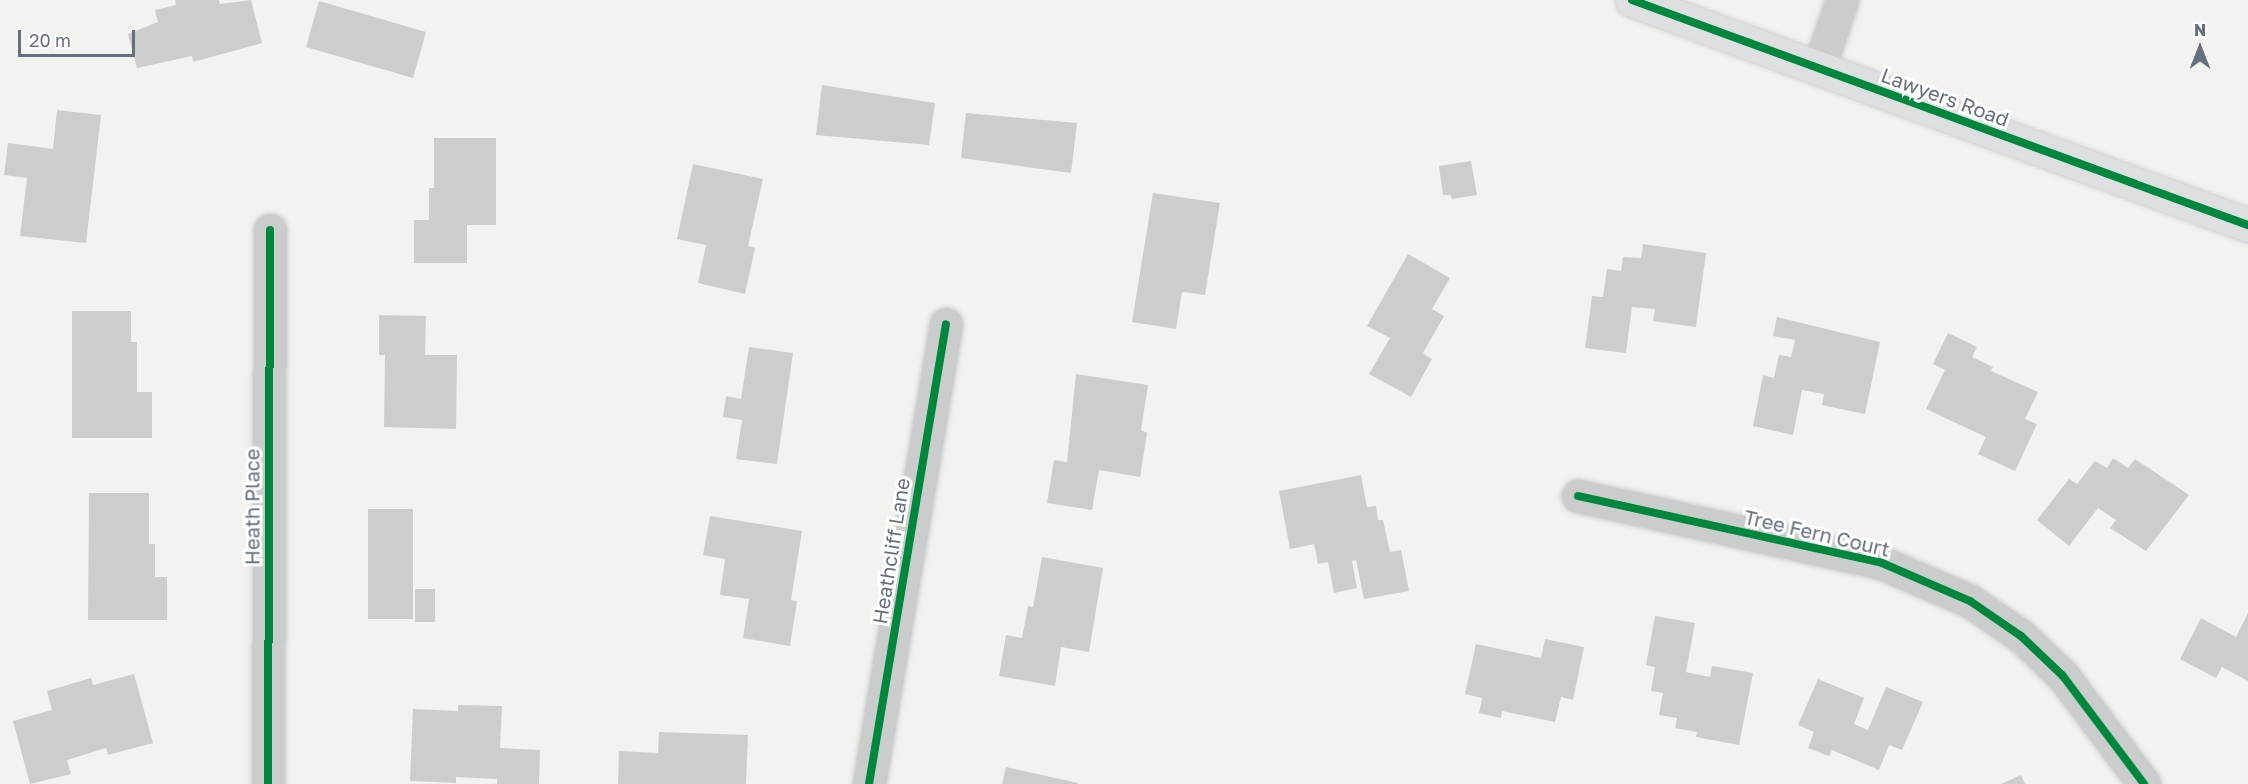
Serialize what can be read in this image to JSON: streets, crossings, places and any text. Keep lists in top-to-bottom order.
{
  "streets": {
    "main road": ["Lawyers Road"],
    "street": ["Heath Place", "Tree Fern Court", "Heathcliff Lane"]
  },
  "scale_bar": "20 m",
  "north": "top"
}
